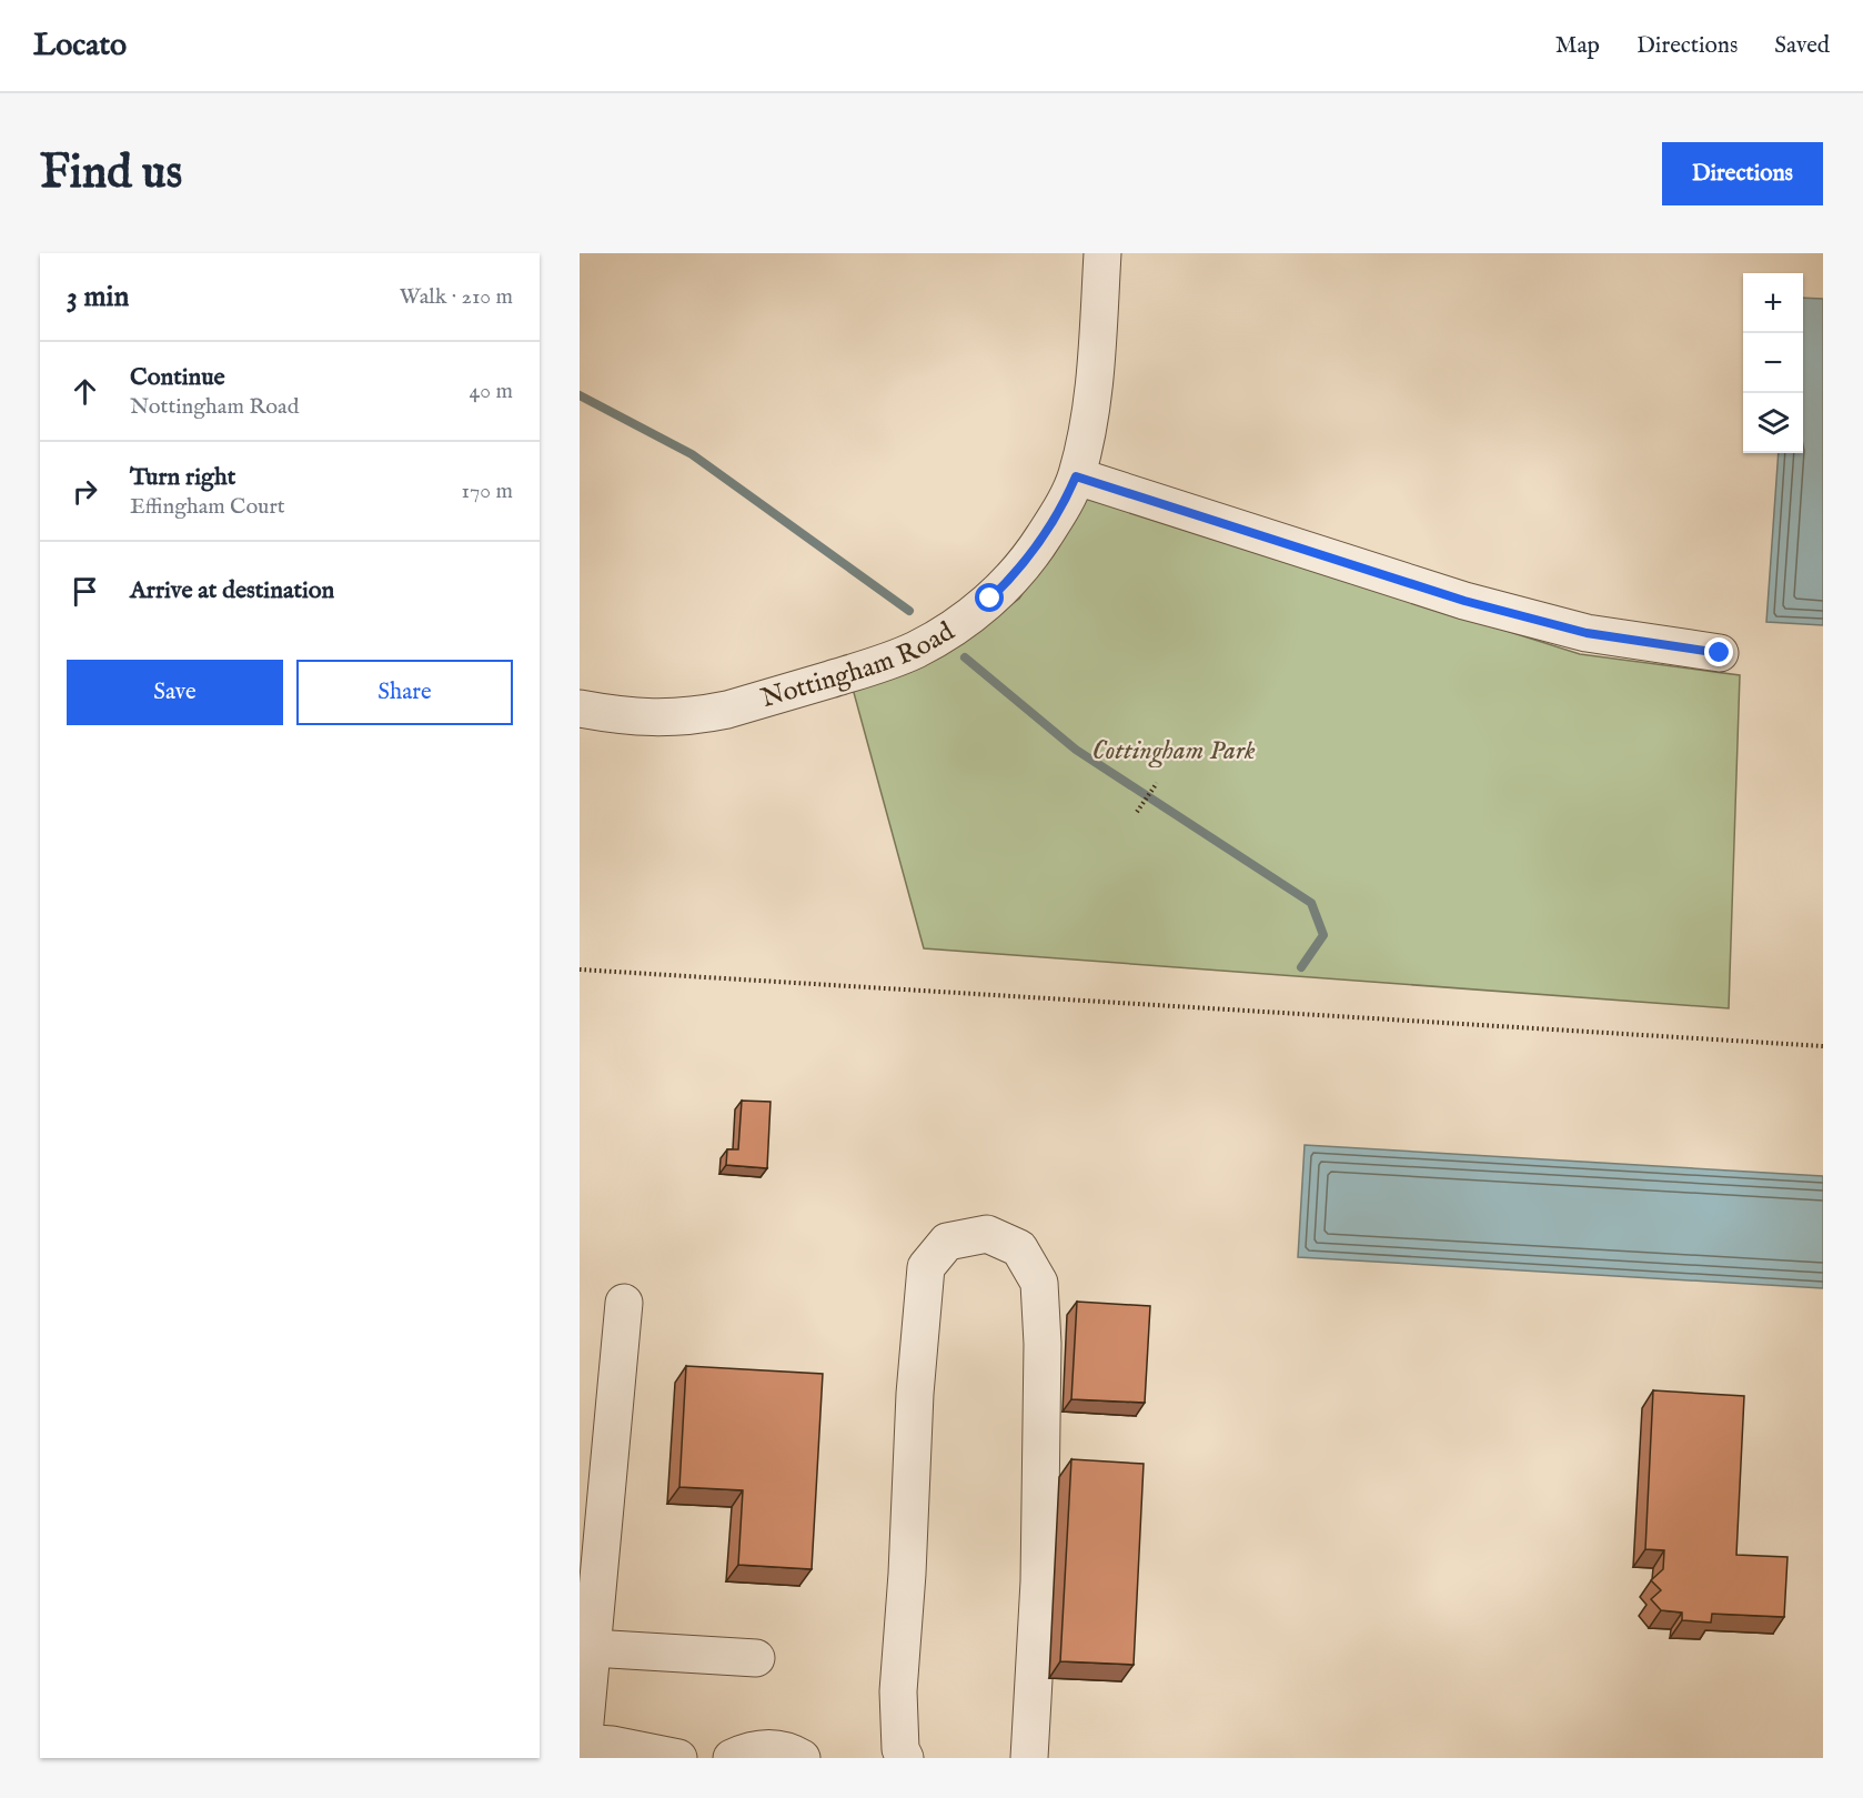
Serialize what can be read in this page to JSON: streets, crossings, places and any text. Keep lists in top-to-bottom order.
{
  "streets": {
    "street": ["Nottingham Road"]
  },
  "parks": ["Cottingham Park"],
  "page": {
    "header": "Locato",
    "nav": ["Map", "Directions", "Saved"],
    "buttons": [
      "Directions",
      ["Save", "Share"]
    ],
    "title": "Find us",
    "heading": ["3 min", "Walk · 210 m"],
    "map_buttons": ["+", "−"],
    "list": [
      ["Continue", "Nottingham Road", "40 m"],
      ["Turn right", "Effingham Court", "170 m"],
      "Arrive at destination"
    ]
  }
}
